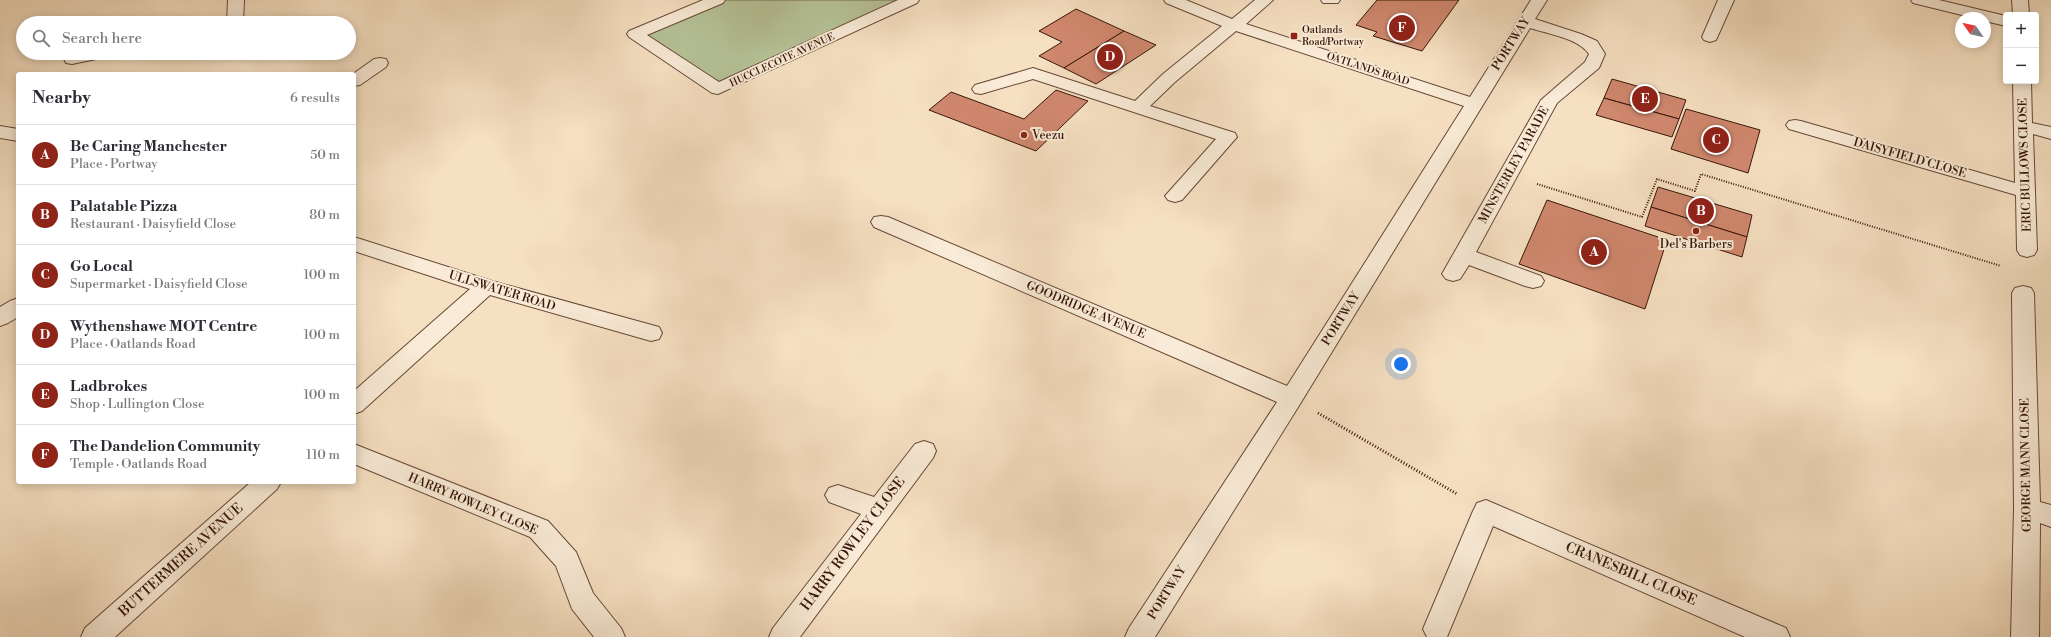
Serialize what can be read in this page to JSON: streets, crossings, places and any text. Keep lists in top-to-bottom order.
{
  "streets": {
    "street": [
      "PORTWAY",
      "HUCCLECOTE AVENUE",
      "OATLANDS ROAD",
      "DAISYFIELD CLOSE",
      "MINSTERLEY PARADE",
      "ERIC BULLOWS CLOSE",
      "ULLSWATER ROAD",
      "GOODRIDGE AVENUE",
      "GEORGE MANN CLOSE",
      "HARRY ROWLEY CLOSE",
      "BUTTERMERE AVENUE",
      "CRANESBILL CLOSE"
    ]
  },
  "crossings": [
    ["PORTWAY", "OATLANDS ROAD"],
    ["PORTWAY", "MINSTERLEY PARADE"],
    ["PORTWAY", "GOODRIDGE AVENUE"],
    ["DAISYFIELD CLOSE", "ERIC BULLOWS CLOSE"]
  ],
  "places": {
    "transit": ["Oatlands Road/Portway"],
    "other": ["Veezu", "Del's Barbers"]
  },
  "north": "top left",
  "page": {
    "map_buttons": ["+", "−"],
    "pins": [
      "F",
      "D",
      "E",
      "C",
      "B",
      "A"
    ],
    "search": "Search here",
    "heading": ["Nearby", "6 results"],
    "list": [
      {
        "mark": "A",
        "name": "Be Caring Manchester",
        "note": "Place · Portway",
        "value": "50 m"
      },
      {
        "mark": "B",
        "name": "Palatable Pizza",
        "note": "Restaurant · Daisyfield Close",
        "value": "80 m"
      },
      {
        "mark": "C",
        "name": "Go Local",
        "note": "Supermarket · Daisyfield Close",
        "value": "100 m"
      },
      {
        "mark": "D",
        "name": "Wythenshawe MOT Centre",
        "note": "Place · Oatlands Road",
        "value": "100 m"
      },
      {
        "mark": "E",
        "name": "Ladbrokes",
        "note": "Shop · Lullington Close",
        "value": "100 m"
      },
      {
        "mark": "F",
        "name": "The Dandelion Community",
        "note": "Temple · Oatlands Road",
        "value": "110 m"
      }
    ]
  }
}
